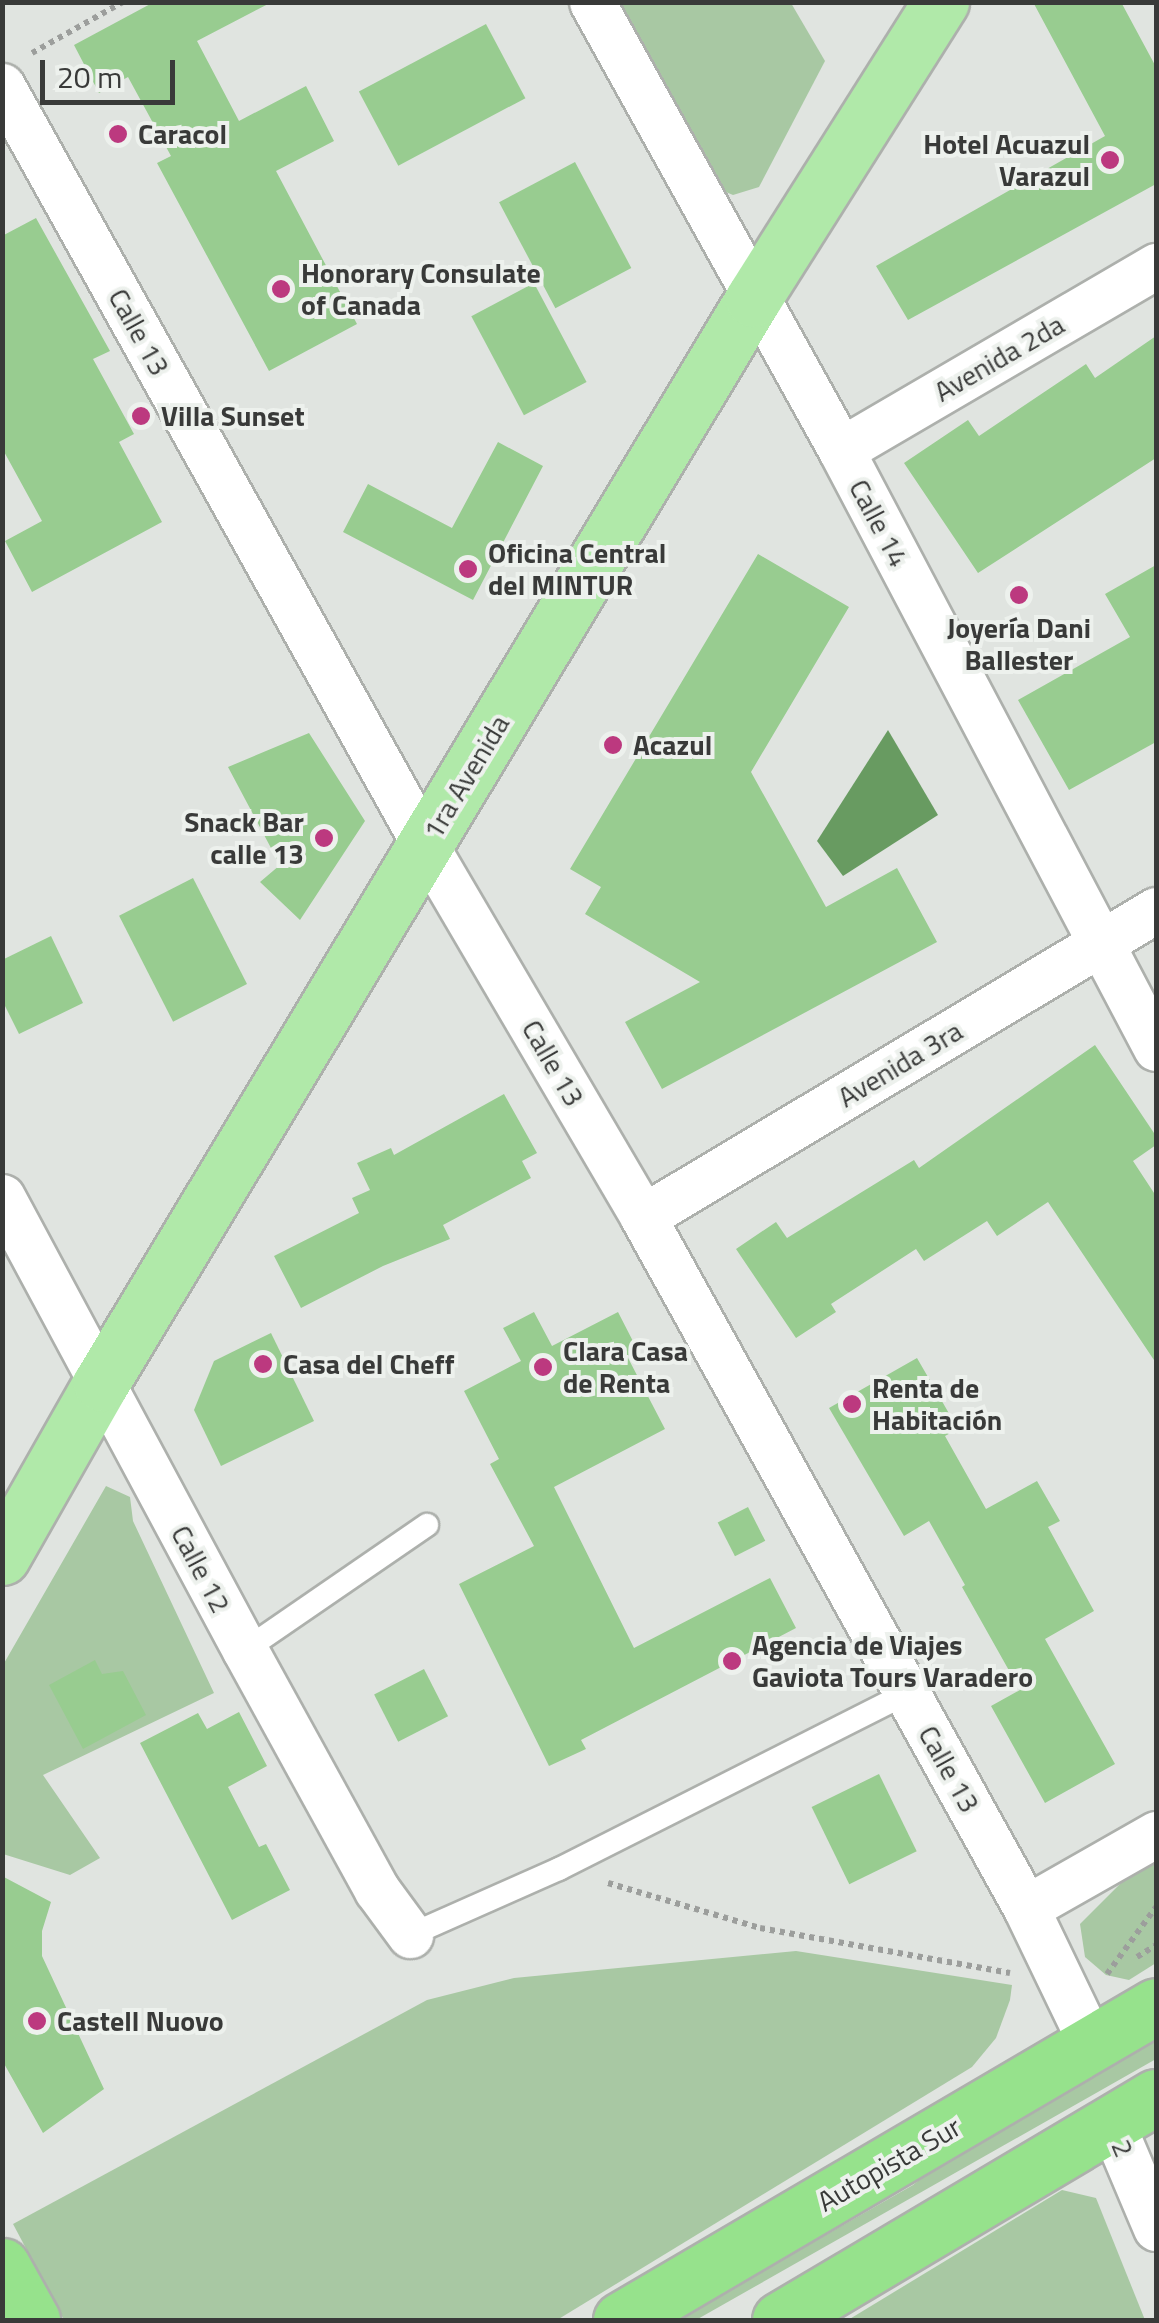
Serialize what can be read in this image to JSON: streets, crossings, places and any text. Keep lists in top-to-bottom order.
{
  "streets": {
    "highway": ["Autopista Sur"],
    "main road": ["1ra Avenida"],
    "street": [
      "Calle 13",
      "Avenida 2da",
      "Calle 14",
      "Avenida 3ra",
      "Calle 12",
      "2"
    ]
  },
  "crossings": [
    ["Calle 13", "1ra Avenida"],
    ["Calle 13", "Avenida 3ra"],
    ["Calle 13", "Autopista Sur"],
    ["Avenida 2da", "Calle 14"],
    ["Calle 14", "1ra Avenida"],
    ["Calle 14", "Avenida 3ra"],
    ["1ra Avenida", "Calle 12"]
  ],
  "places": [
    "Caracol",
    "Hotel Acuazul Varazul",
    "Honorary Consulate of Canada",
    "Villa Sunset",
    "Oficina Central del MINTUR",
    "Joyería Dani Ballester",
    "Acazul",
    "Snack Bar calle 13",
    "Casa del Cheff",
    "Clara Casa de Renta",
    "Renta de Habitación",
    "Agencia de Viajes Gaviota Tours Varadero",
    "Castell Nuovo"
  ],
  "scale_bar": "20 m"
}
